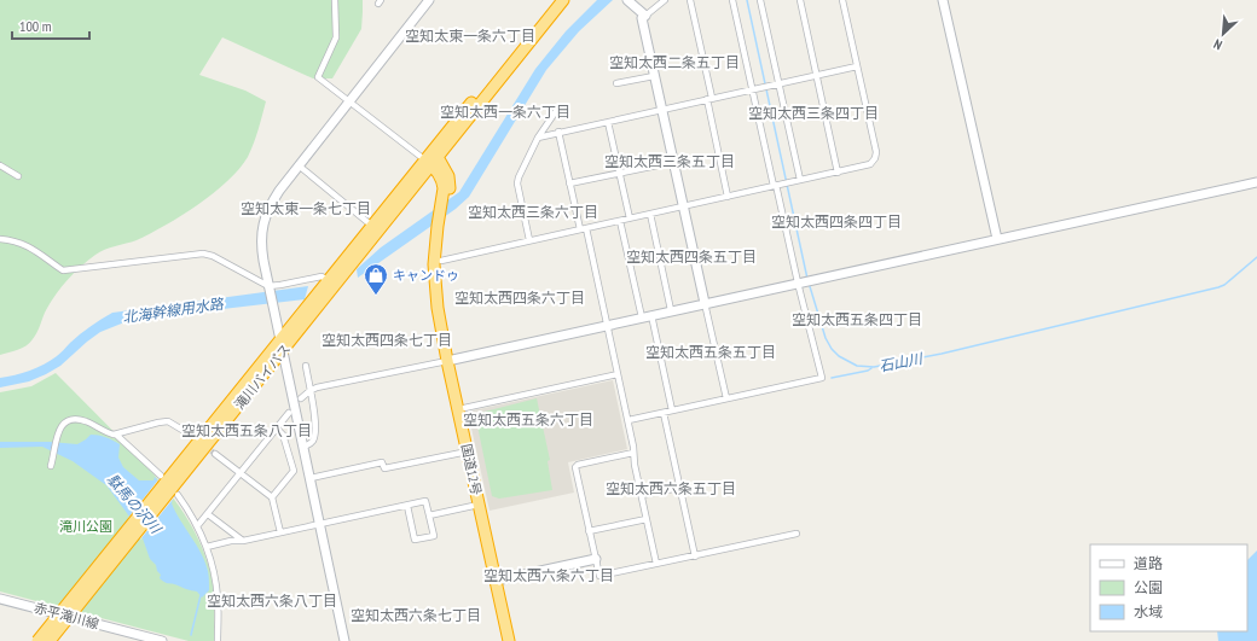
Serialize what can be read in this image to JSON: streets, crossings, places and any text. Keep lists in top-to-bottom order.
{
  "streets": {
    "highway": ["滝川バイパス", "国道12号"],
    "street": ["赤平滝川線"]
  },
  "crossings": [
    ["滝川バイパス", "国道12号"]
  ],
  "districts": [
    "空知太東一条六丁目",
    "空知太西二条五丁目",
    "空知太西一条六丁目",
    "空知太西三条四丁目",
    "空知太西三条五丁目",
    "空知太東一条七丁目",
    "空知太西三条六丁目",
    "空知太西四条四丁目",
    "空知太西四条五丁目",
    "空知太西四条六丁目",
    "空知太西五条四丁目",
    "空知太西四条七丁目",
    "空知太西五条五丁目",
    "空知太西五条六丁目",
    "空知太西五条八丁目",
    "空知太西六条五丁目",
    "空知太西六条六丁目",
    "空知太西六条八丁目",
    "空知太西六条七丁目"
  ],
  "water": ["北海幹線用水路", "石山川", "駄馬の沢川"],
  "parks": ["滝川公園"],
  "places": {
    "shop": ["キャンドゥ"]
  },
  "legend": ["道路", "公園", "水域"],
  "scale_bar": "100 m",
  "north": "bottom left"
}
